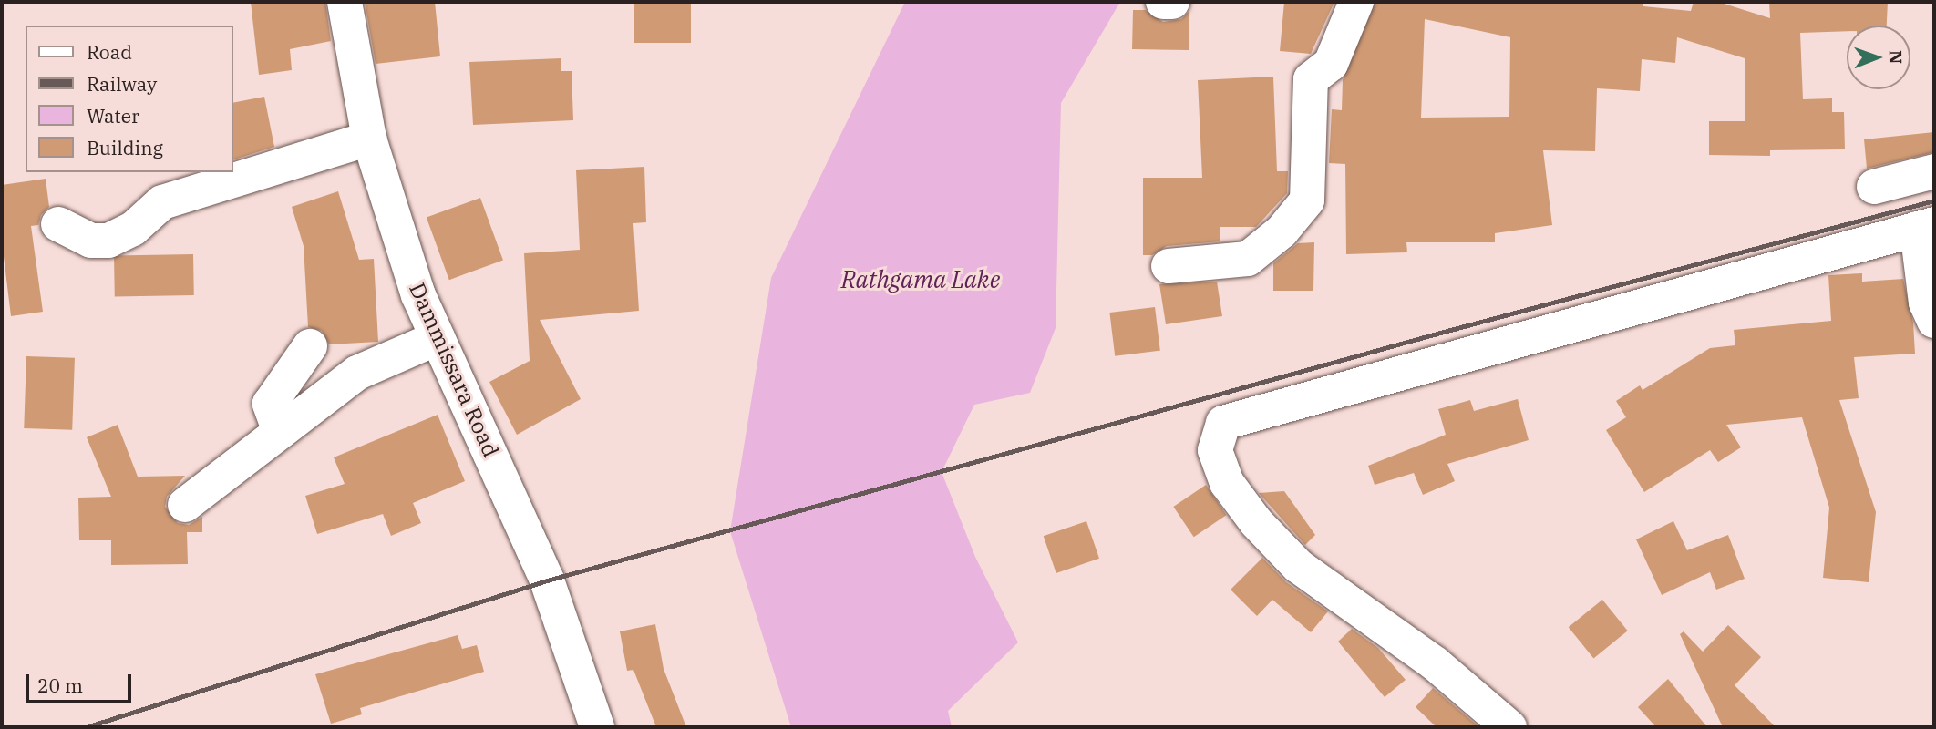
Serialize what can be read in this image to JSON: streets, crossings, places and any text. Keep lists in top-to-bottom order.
{
  "streets": {
    "street": ["Dammissara Road"]
  },
  "water": ["Rathgama Lake"],
  "legend": [
    "Road",
    "Railway",
    "Water",
    "Building"
  ],
  "scale_bar": "20 m",
  "north": "right"
}
